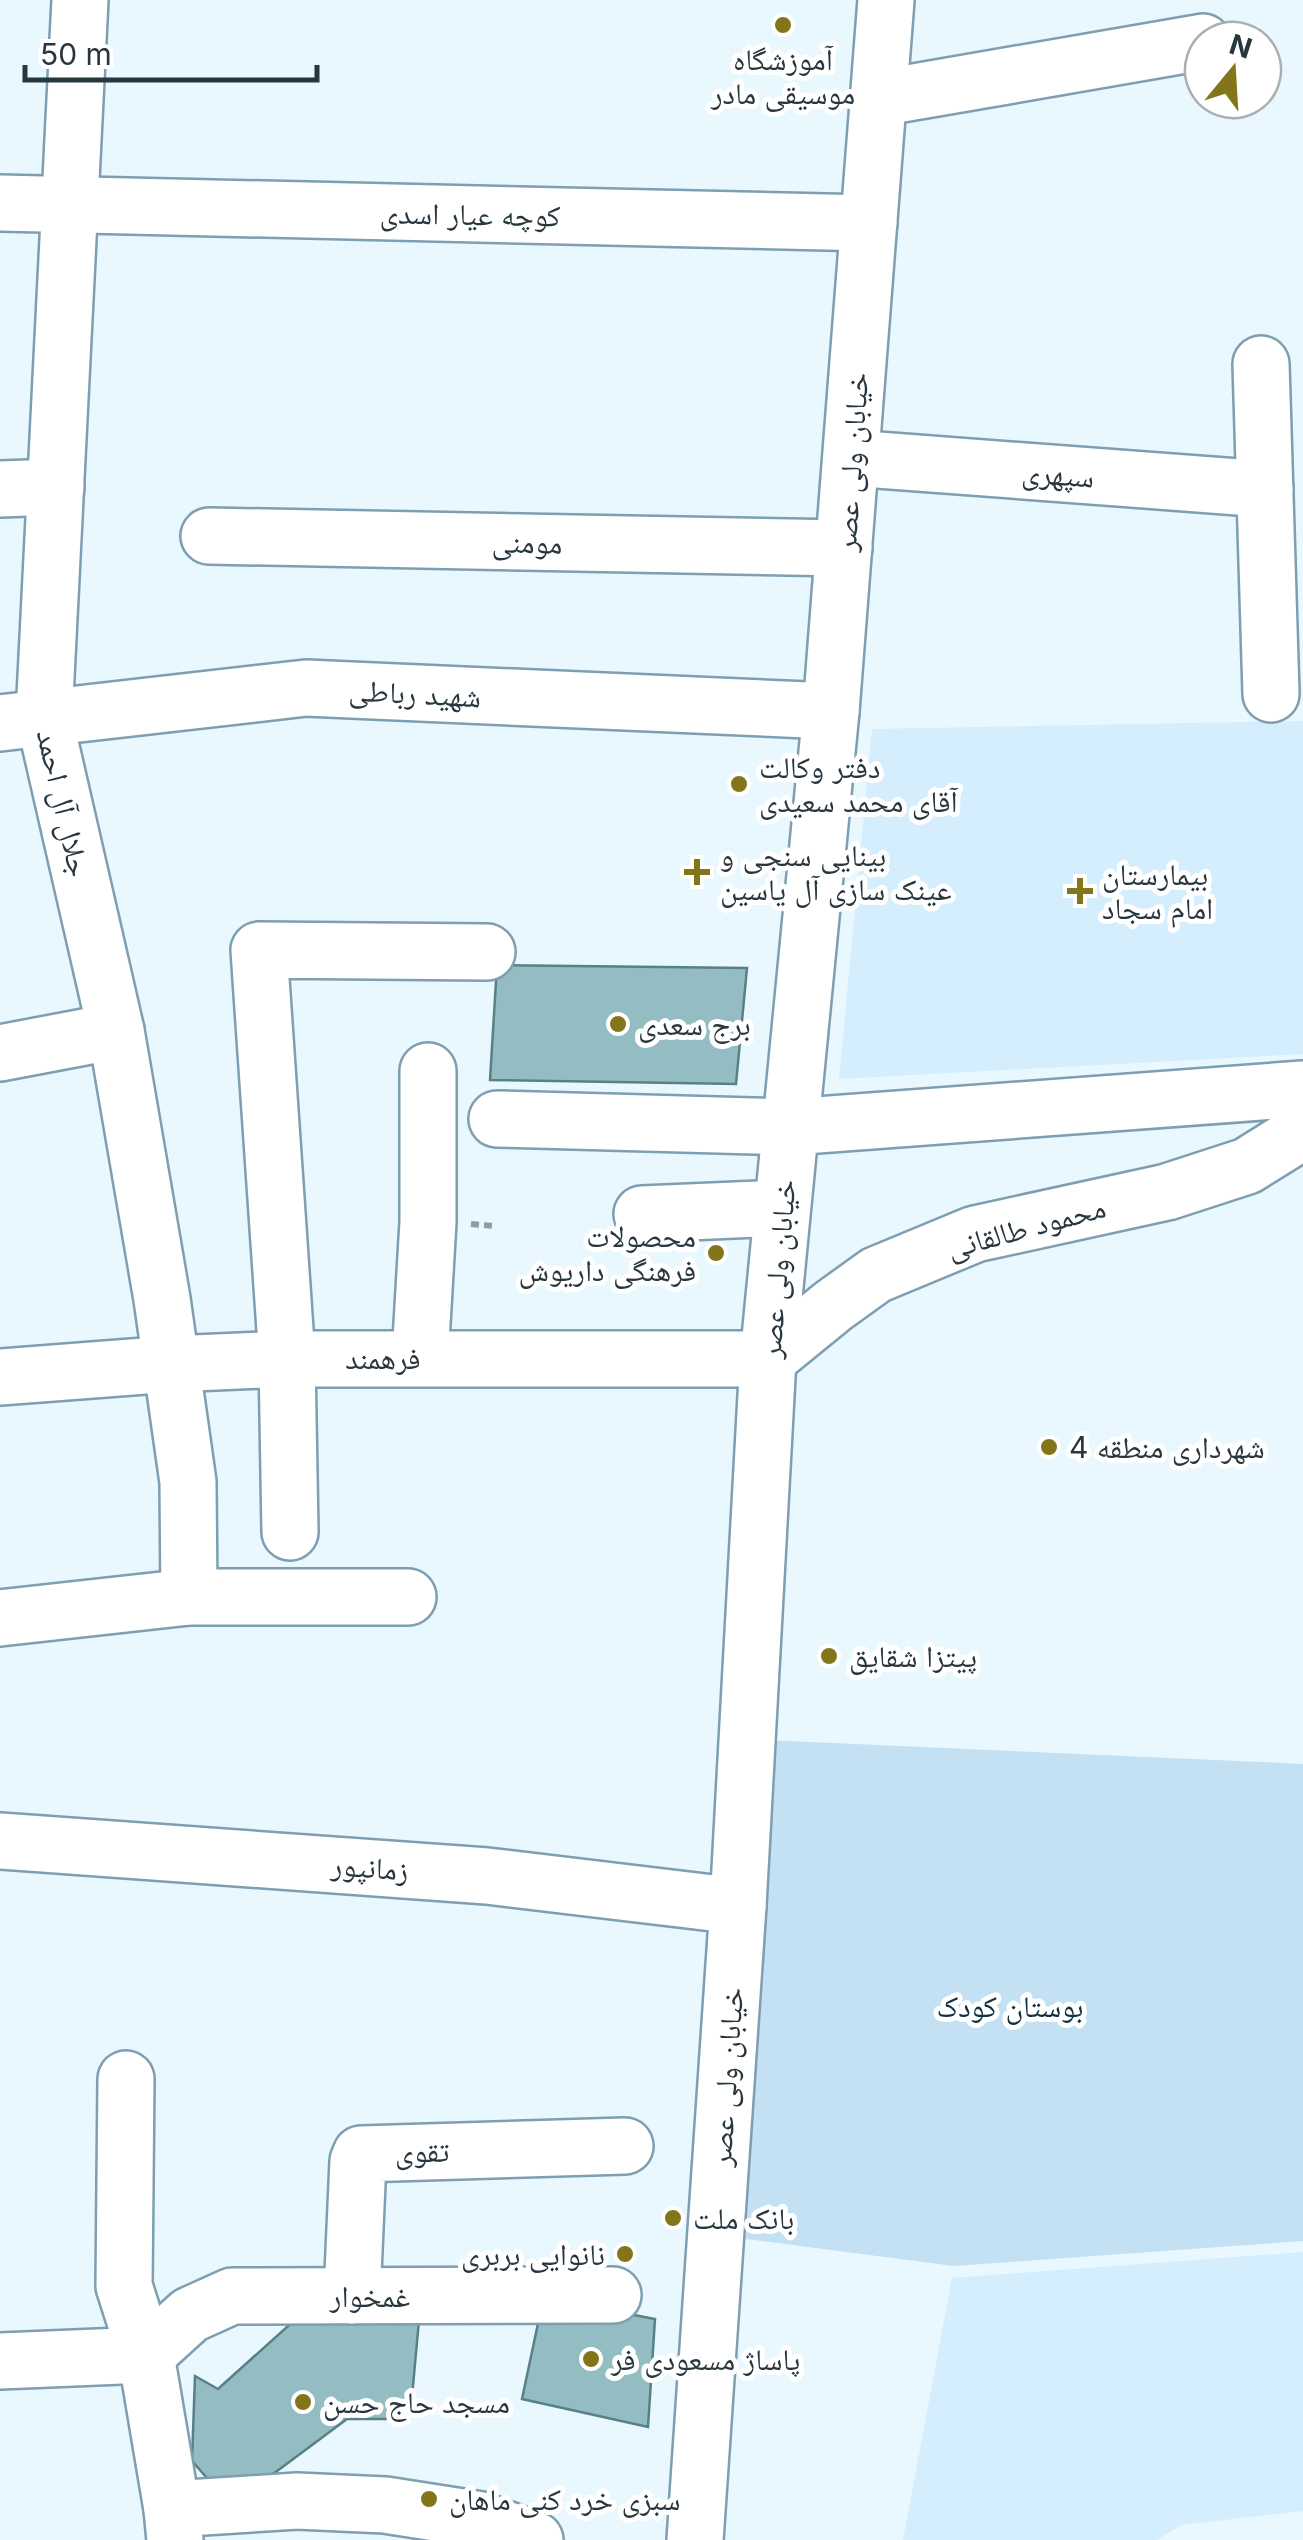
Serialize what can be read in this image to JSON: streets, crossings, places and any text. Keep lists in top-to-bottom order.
{
  "streets": {
    "street": [
      "کوچه عیار اسدی",
      "خیابان ولی عصر",
      "سپهری",
      "مومنی",
      "شهید رباطی",
      "جلال آل احمد",
      "محمود طالقانی",
      "فرهمند",
      "زمانپور",
      "تقوی",
      "غمخوار"
    ]
  },
  "crossings": [
    ["کوچه عیار اسدی", "خیابان ولی عصر"],
    ["کوچه عیار اسدی", "جلال آل احمد"],
    ["خیابان ولی عصر", "سپهری"],
    ["خیابان ولی عصر", "مومنی"],
    ["خیابان ولی عصر", "شهید رباطی"],
    ["خیابان ولی عصر", "محمود طالقانی"],
    ["خیابان ولی عصر", "فرهمند"],
    ["خیابان ولی عصر", "زمانپور"],
    ["شهید رباطی", "جلال آل احمد"],
    ["جلال آل احمد", "فرهمند"],
    ["محمود طالقانی", "فرهمند"],
    ["تقوی", "غمخوار"]
  ],
  "parks": ["بوستان کودک"],
  "places": {
    "other": [
      "آموزشگاه موسیقی مادر",
      "دفتر وکالت آقای محمد سعیدی",
      "برج سعدی",
      "محصولات فرهنگی داریوش",
      "شهرداری منطقه 4",
      "پیتزا شقایق",
      "بانک ملت",
      "نانوایی بربری",
      "پاساژ مسعودی فر",
      "مسجد حاج حسن",
      "سبزی خرد کنی ماهان"
    ],
    "health": ["بینایی سنجی و عینک سازی آل یاسین", "بیمارستان امام سجاد"]
  },
  "scale_bar": "50 m",
  "north": "top"
}
